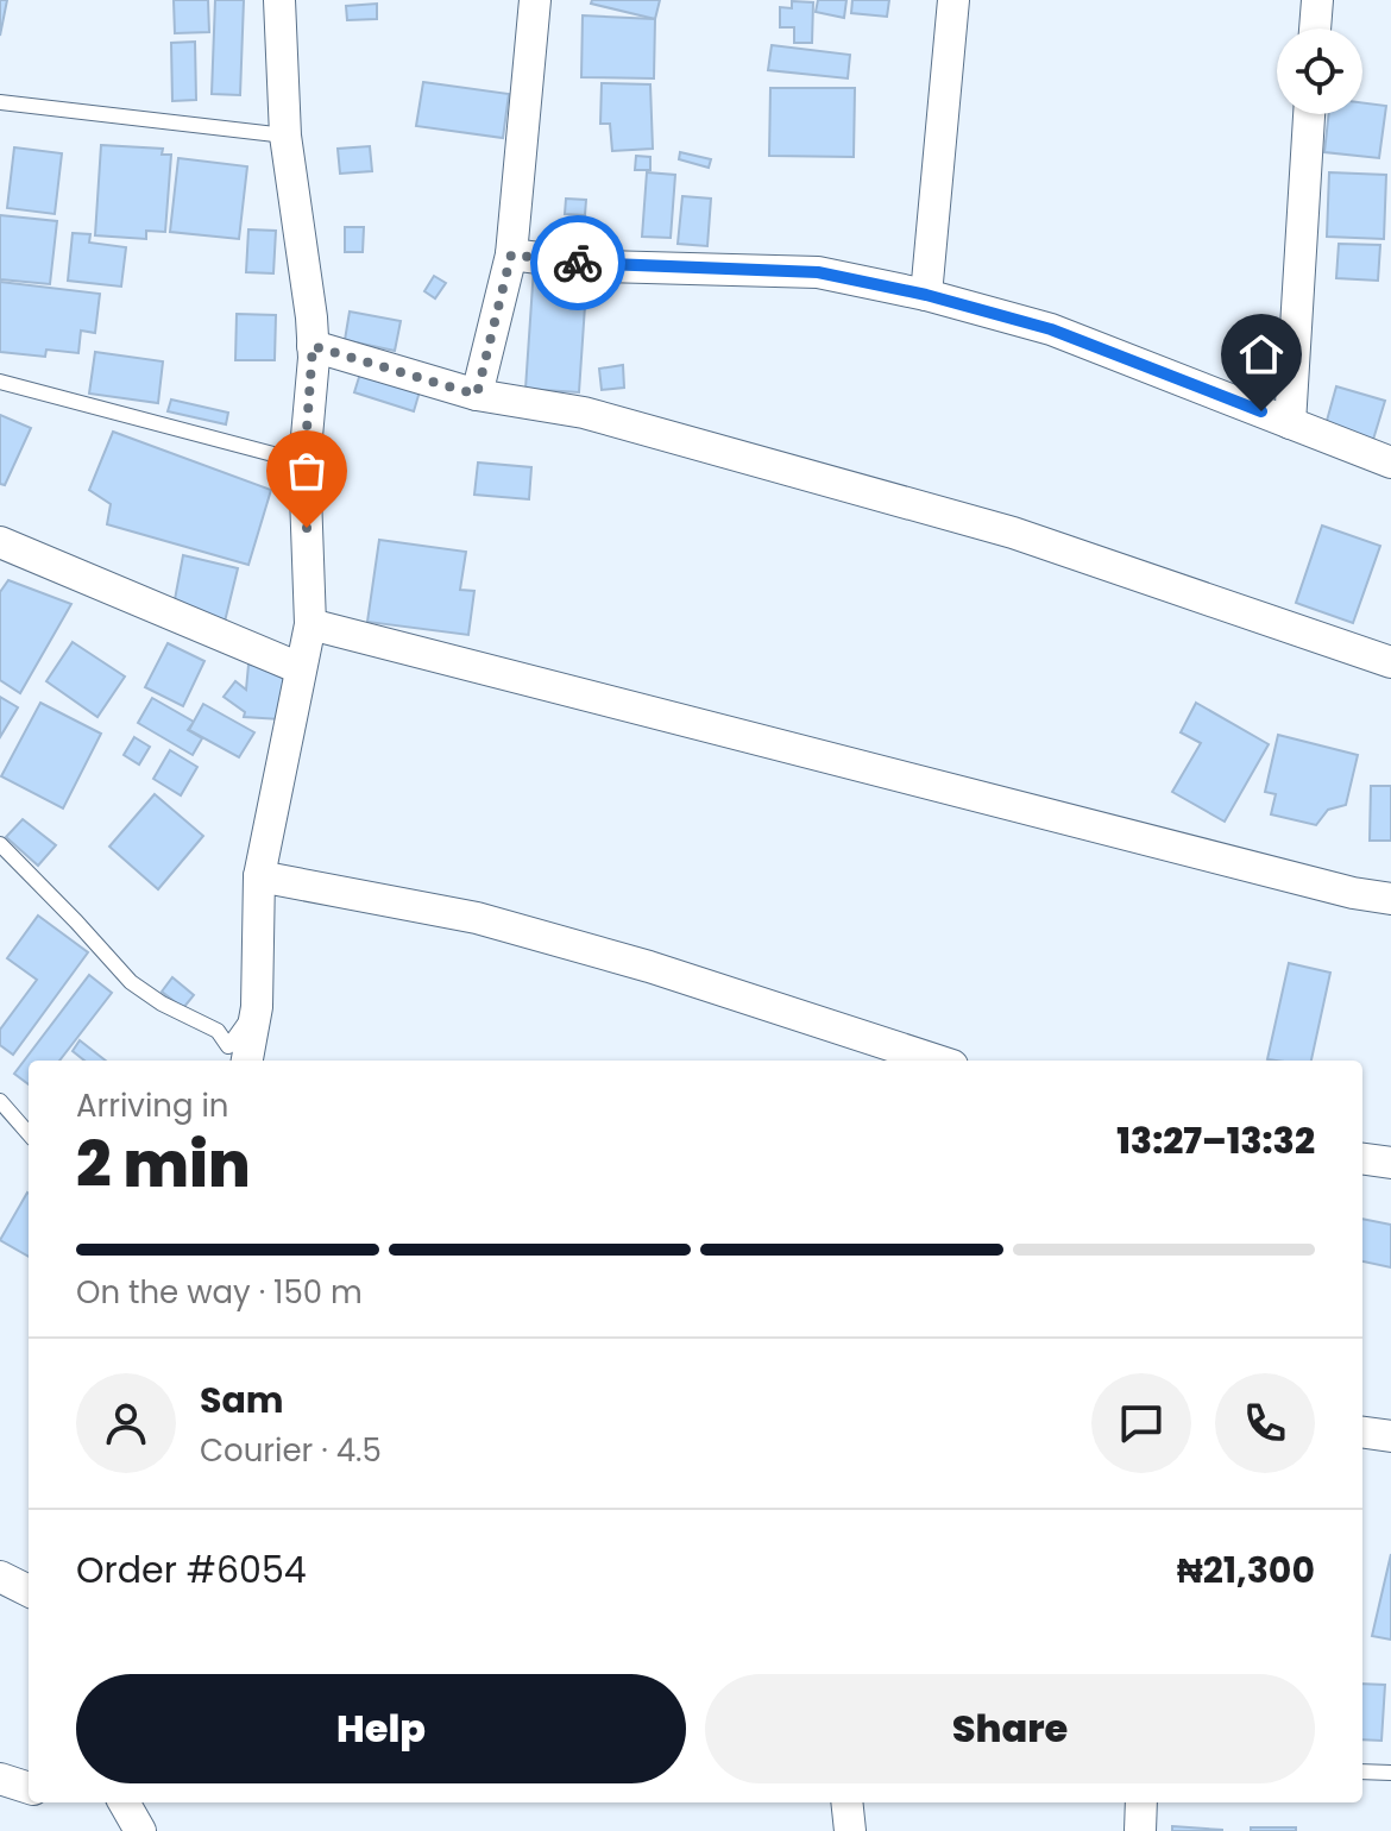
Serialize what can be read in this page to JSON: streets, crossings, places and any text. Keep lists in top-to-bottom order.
{
  "page": {
    "heading": ["2 min", "Arriving in", "13:27–13:32"],
    "panel": [
      "Sam",
      "Courier · 4.5",
      "Order #6054",
      "₦21,300"
    ],
    "bar": "On the way · 150 m",
    "buttons": ["Help", "Share"]
  }
}
